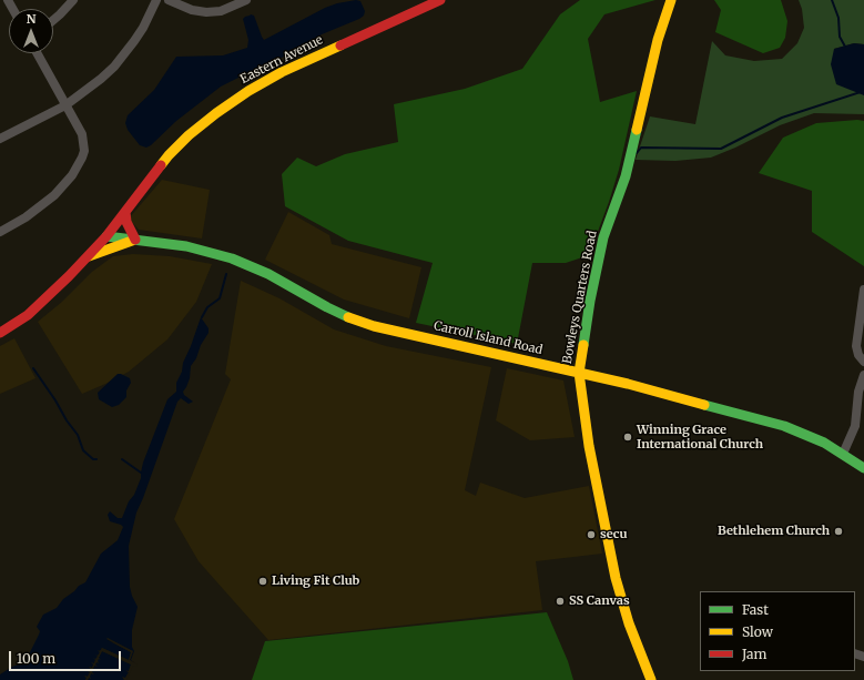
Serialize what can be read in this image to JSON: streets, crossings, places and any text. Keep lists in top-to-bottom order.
{
  "streets": {
    "street": ["Eastern Avenue", "Bowleys Quarters Road", "Carroll Island Road"]
  },
  "crossings": [
    ["Eastern Avenue", "Carroll Island Road"],
    ["Bowleys Quarters Road", "Carroll Island Road"]
  ],
  "places": [
    "Winning Grace International Church",
    "Bethlehem Church",
    "secu",
    "Living Fit Club",
    "SS Canvas"
  ],
  "legend": ["Fast", "Slow", "Jam"],
  "scale_bar": "100 m",
  "north": "top"
}
